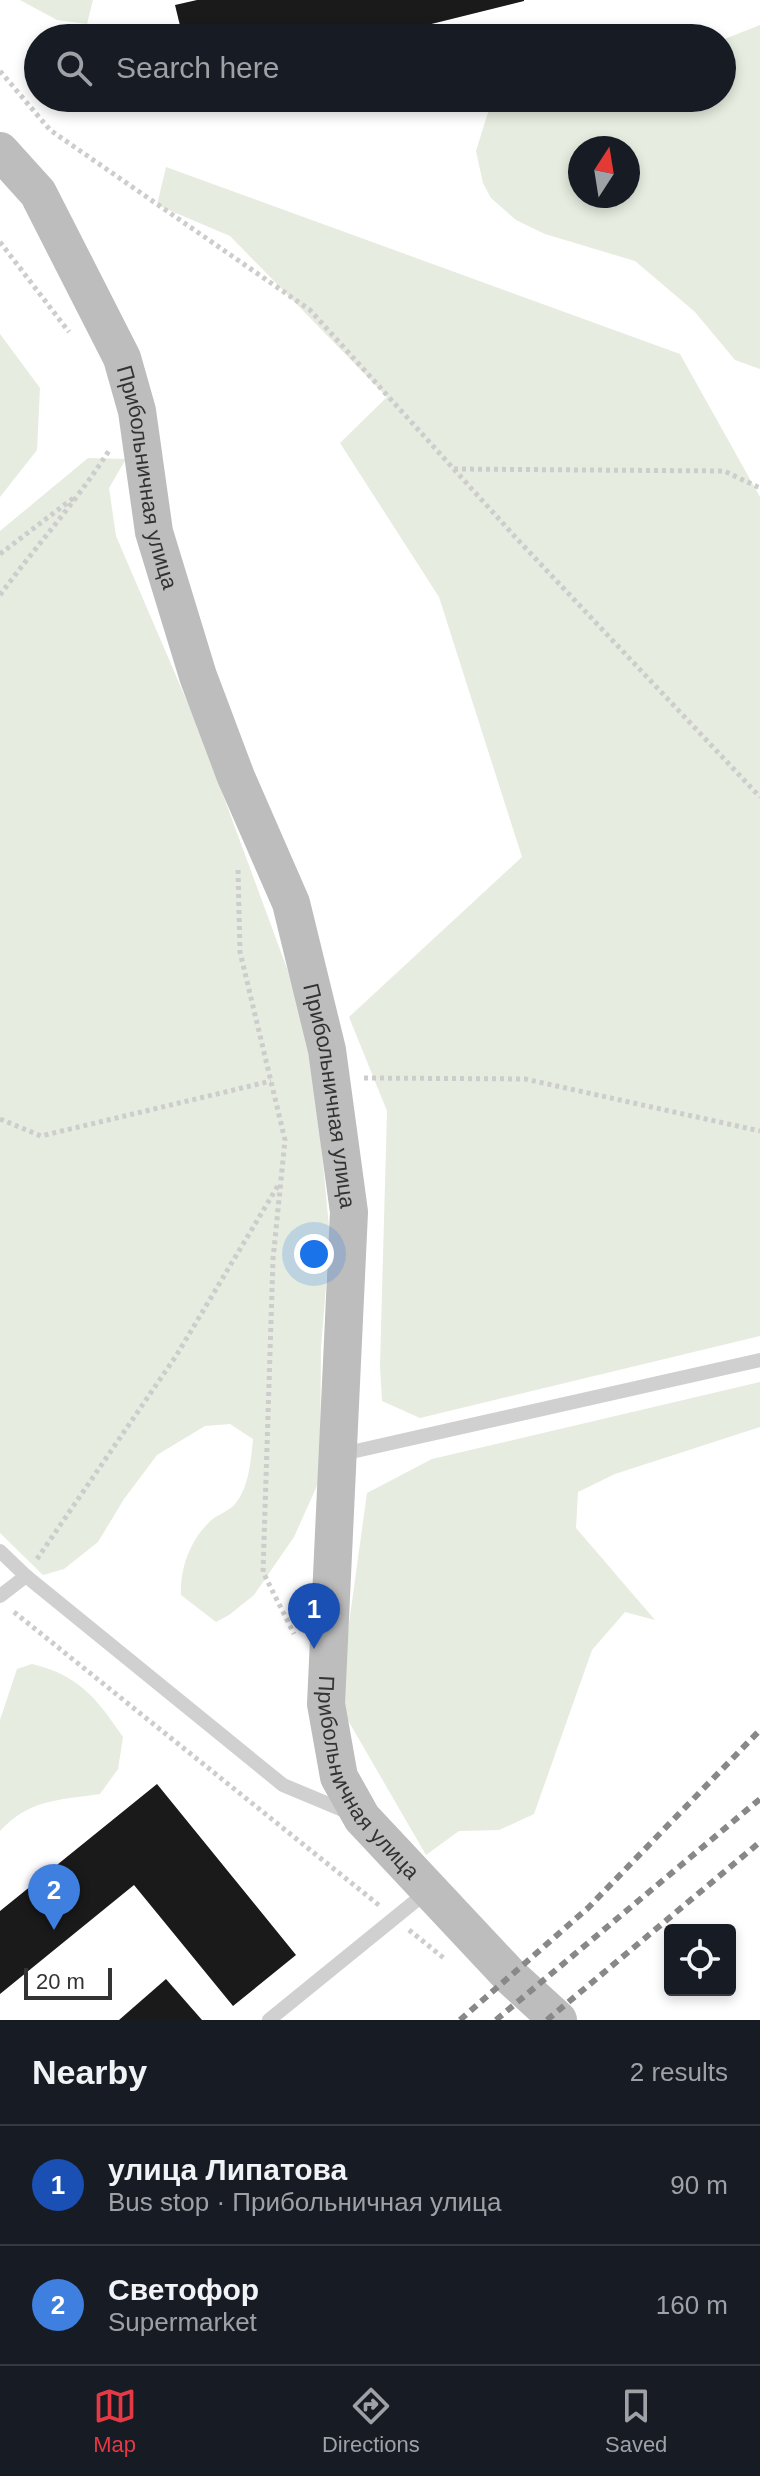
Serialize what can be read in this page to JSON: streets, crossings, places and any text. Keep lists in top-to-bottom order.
{
  "streets": {
    "street": ["Прибольничная улица"]
  },
  "scale_bar": "20 m",
  "north": "top",
  "page": {
    "search": "Search here",
    "pins": ["1", "2"],
    "scale": "20 m",
    "heading": ["Nearby", "2 results"],
    "list": [
      {
        "mark": "1",
        "name": "улица Липатова",
        "note": "Bus stop · Прибольничная улица",
        "value": "90 m"
      },
      {
        "mark": "2",
        "name": "Светофор",
        "note": "Supermarket",
        "value": "160 m"
      }
    ],
    "nav": ["Map", "Directions", "Saved"]
  }
}
